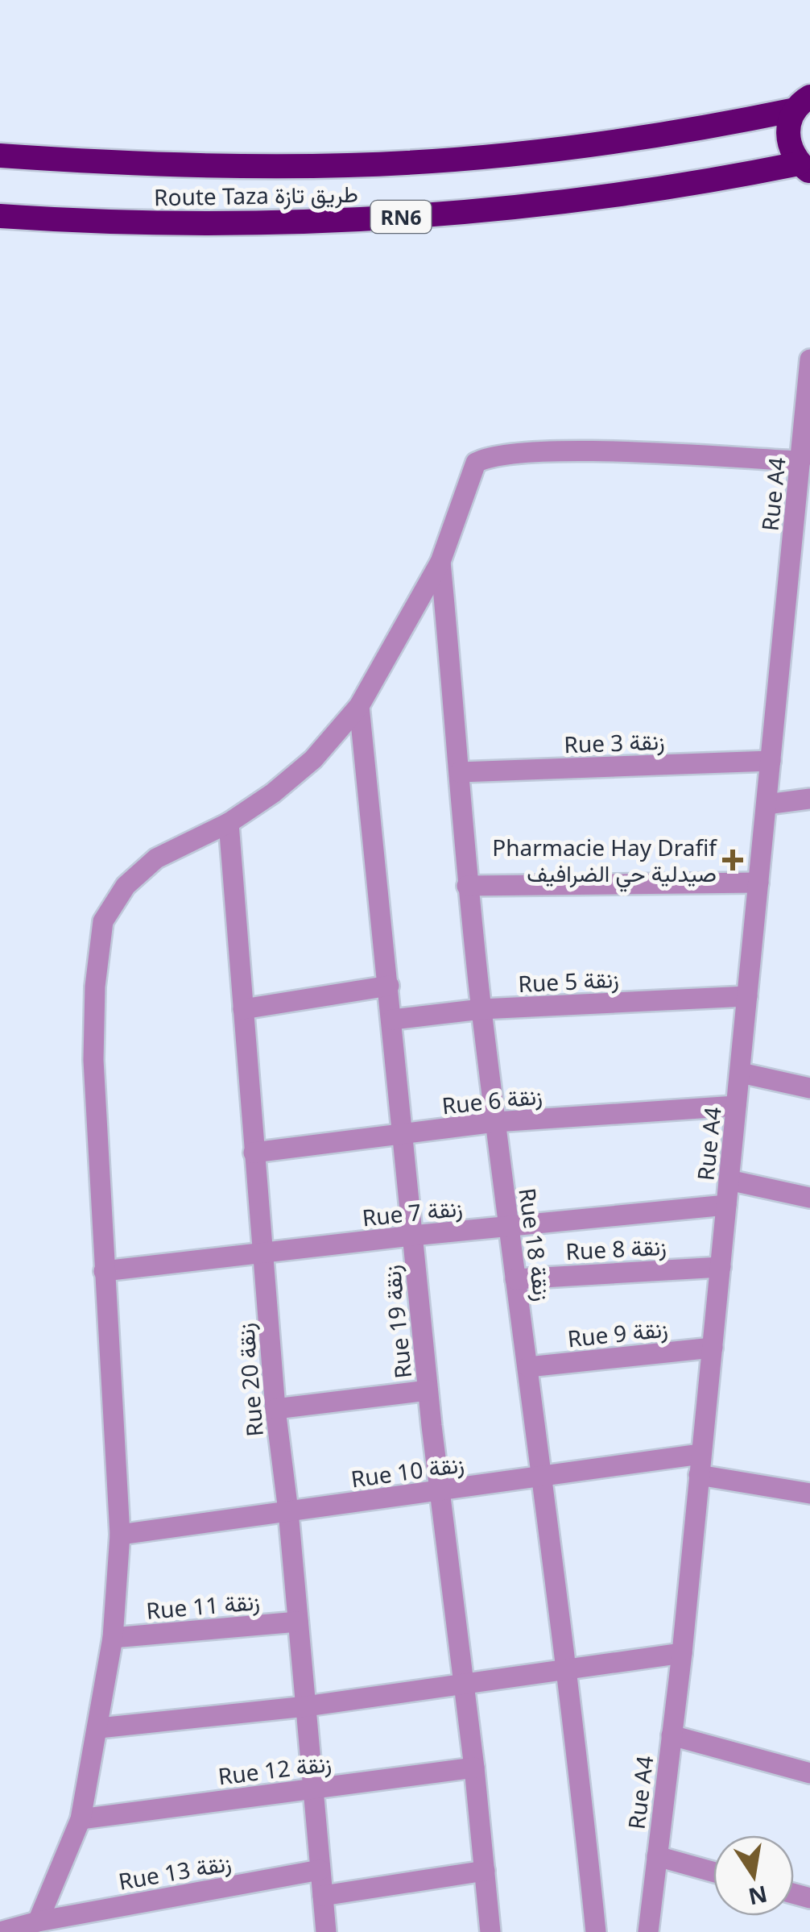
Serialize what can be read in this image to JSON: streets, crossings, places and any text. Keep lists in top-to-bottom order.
{
  "streets": {
    "highway": ["Route Taza طريق تازة", "RN6"],
    "street": [
      "Rue A4",
      "Rue 3 زنقة",
      "Rue 5 زنقة",
      "Rue 6 زنقة",
      "Rue 7 زنقة",
      "Rue 18 زنقة",
      "Rue 8 زنقة",
      "Rue 19 زنقة",
      "Rue 9 زنقة",
      "Rue 20 زنقة",
      "Rue 10 زنقة",
      "Rue 11 زنقة",
      "Rue 12 زنقة",
      "Rue 13 زنقة"
    ]
  },
  "crossings": [
    ["Route Taza طريق تازة", "RN6"],
    ["Rue A4", "Rue 3 زنقة"],
    ["Rue A4", "Rue 5 زنقة"],
    ["Rue A4", "Rue 6 زنقة"],
    ["Rue A4", "Rue 7 زنقة"],
    ["Rue A4", "Rue 8 زنقة"],
    ["Rue A4", "Rue 9 زنقة"],
    ["Rue A4", "Rue 10 زنقة"],
    ["Rue 3 زنقة", "Rue 18 زنقة"],
    ["Rue 5 زنقة", "Rue 18 زنقة"],
    ["Rue 5 زنقة", "Rue 19 زنقة"],
    ["Rue 6 زنقة", "Rue 18 زنقة"],
    ["Rue 6 زنقة", "Rue 19 زنقة"],
    ["Rue 6 زنقة", "Rue 20 زنقة"],
    ["Rue 7 زنقة", "Rue 18 زنقة"],
    ["Rue 7 زنقة", "Rue 19 زنقة"],
    ["Rue 7 زنقة", "Rue 20 زنقة"],
    ["Rue 18 زنقة", "Rue 8 زنقة"],
    ["Rue 18 زنقة", "Rue 9 زنقة"],
    ["Rue 18 زنقة", "Rue 10 زنقة"],
    ["Rue 19 زنقة", "Rue 10 زنقة"],
    ["Rue 19 زنقة", "Rue 12 زنقة"],
    ["Rue 20 زنقة", "Rue 10 زنقة"],
    ["Rue 20 زنقة", "Rue 11 زنقة"],
    ["Rue 20 زنقة", "Rue 12 زنقة"],
    ["Rue 20 زنقة", "Rue 13 زنقة"]
  ],
  "places": {
    "health": ["Pharmacie Hay Drafif صيدلية حي الضرافيف"]
  },
  "north": "bottom"
}
